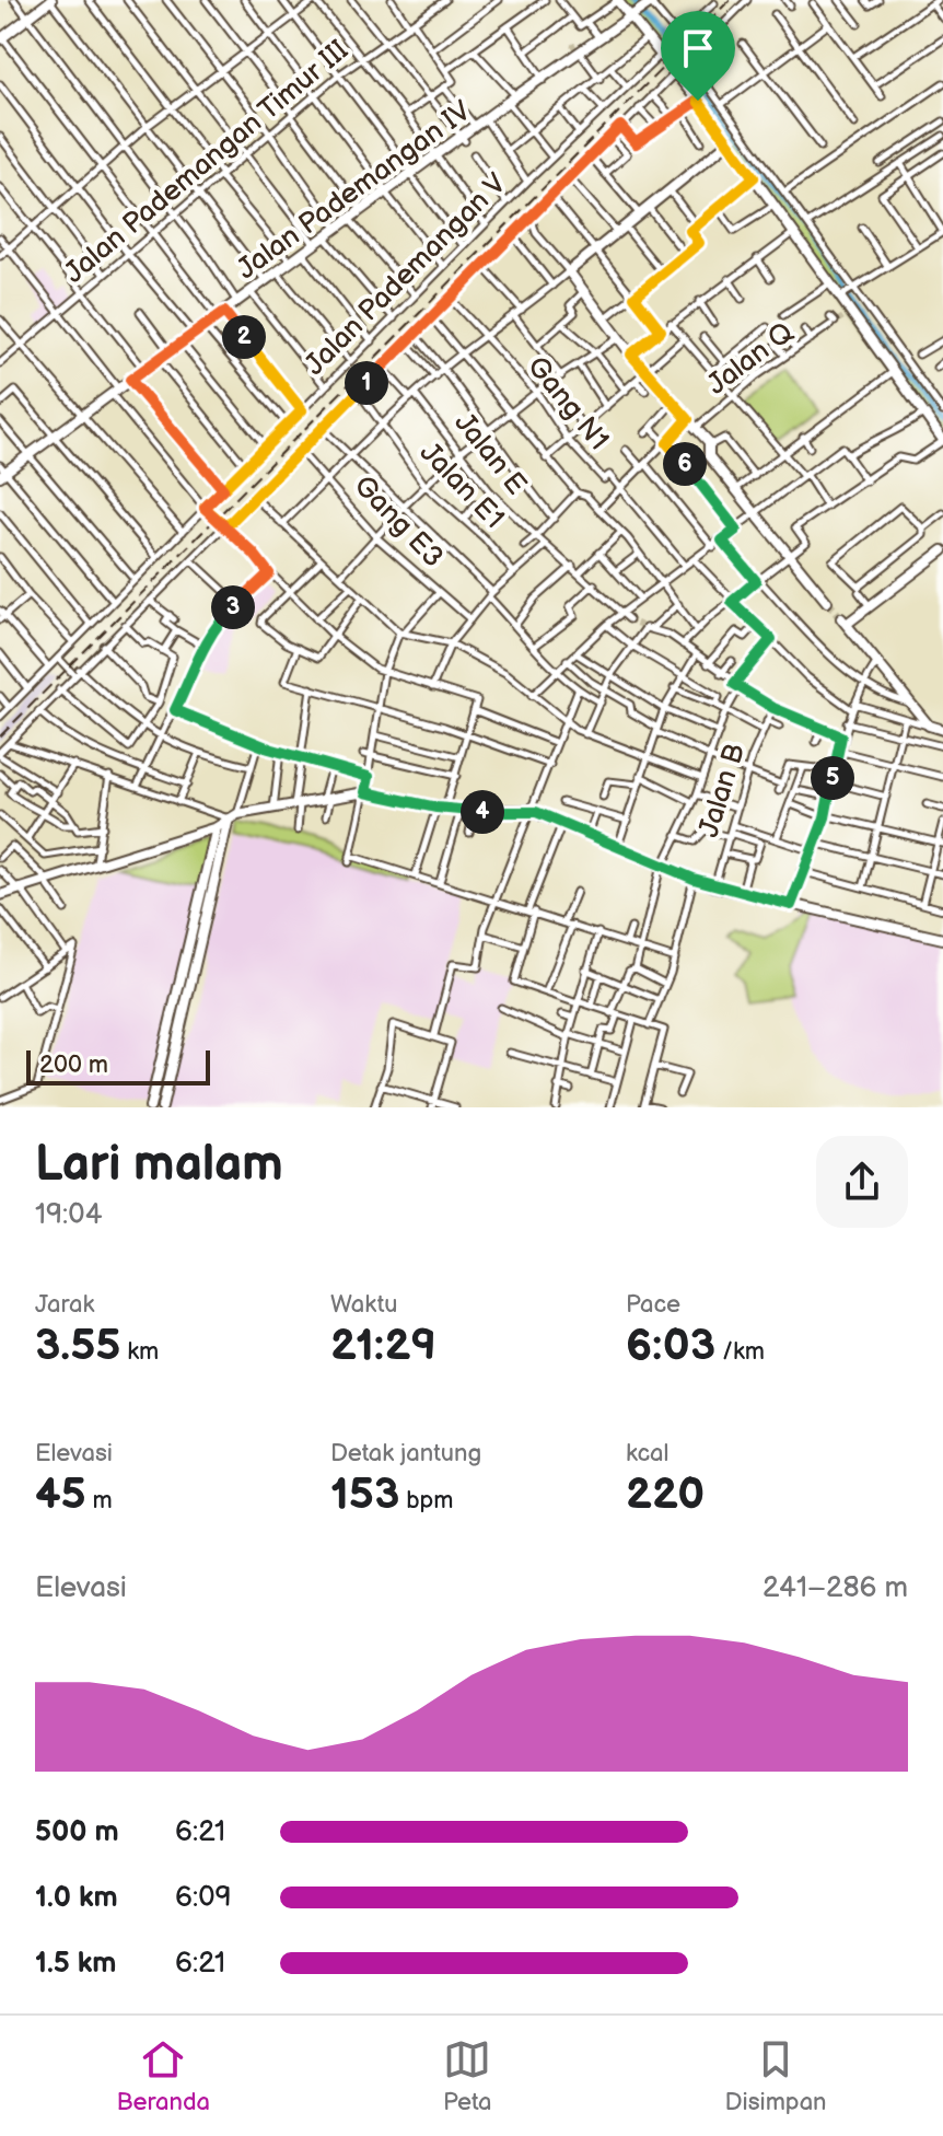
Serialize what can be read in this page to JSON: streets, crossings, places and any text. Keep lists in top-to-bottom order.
{
  "streets": {
    "street": [
      "Jalan Pademangan Timur III",
      "Jalan Pademangan IV",
      "Jalan Pademangan V",
      "Jalan Q",
      "Gang N1",
      "Jalan E",
      "Jalan E1",
      "Gang E3",
      "Jalan B"
    ]
  },
  "scale_bar": "200 m",
  "page": {
    "pins": [
      "2",
      "1",
      "6",
      "3",
      "5",
      "4"
    ],
    "scale": "200 m",
    "heading": ["Lari malam", "19:04"],
    "stats": [
      ["Jarak", "3.55 km"],
      ["Waktu", "21:29"],
      ["Pace", "6:03 /km"],
      ["Elevasi", "45 m"],
      ["Detak jantung", "153 bpm"],
      ["kcal", "220"]
    ],
    "chart": ["Elevasi", "241–286 m"],
    "list": [
      {
        "name": "500 m",
        "note": "6:21"
      },
      {
        "name": "1.0 km",
        "note": "6:09"
      },
      {
        "name": "1.5 km",
        "note": "6:21"
      }
    ],
    "tabs": ["Beranda", "Peta", "Disimpan"]
  }
}
